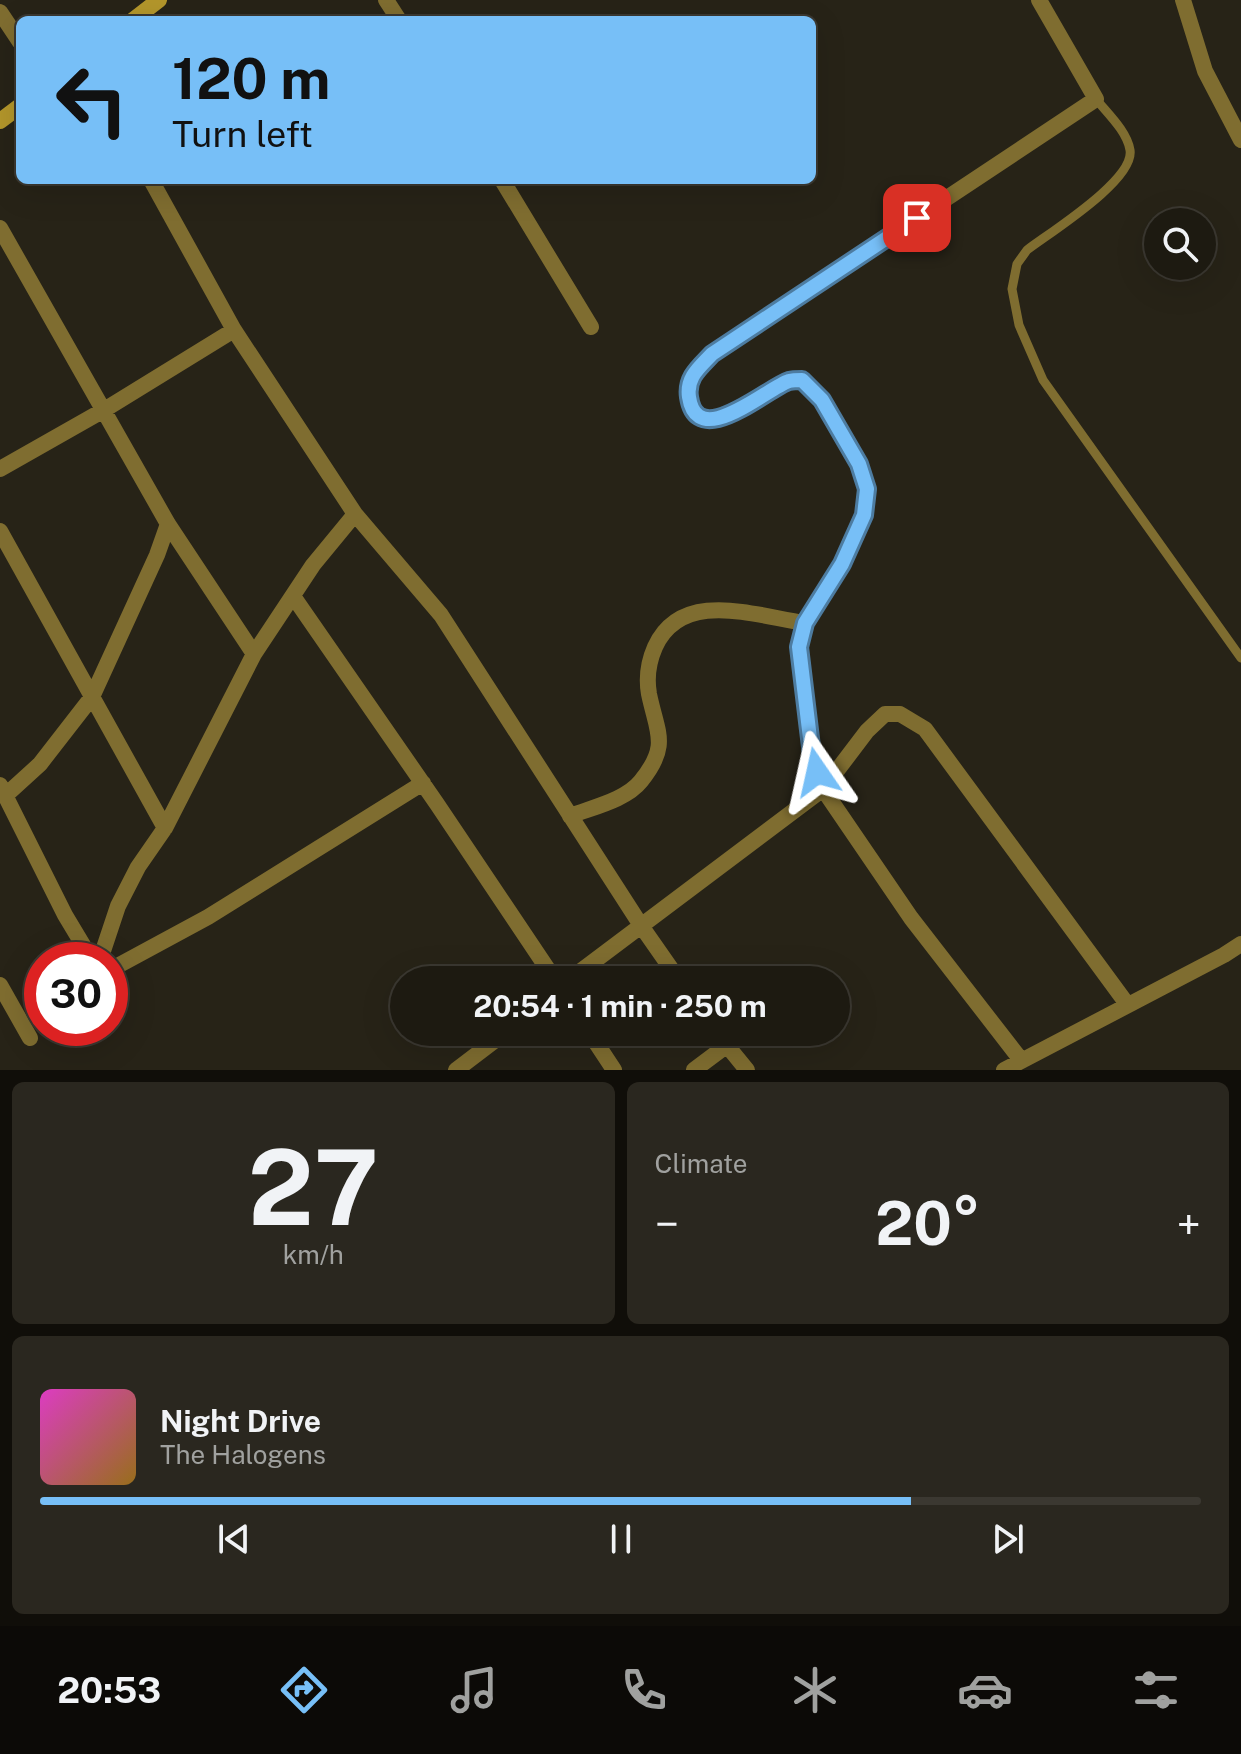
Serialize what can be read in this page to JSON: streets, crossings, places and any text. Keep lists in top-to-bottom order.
{
  "page": {
    "turn": ["120 m", "Turn left"],
    "limit": "30",
    "trip": "20:54 · 1 min · 250 m",
    "tile": [
      ["27", "km/h"],
      "Climate"
    ],
    "heat": ["−", "20°", "+"],
    "song": ["Night Drive", "The Halogens"],
    "tabs": "20:53"
  }
}
